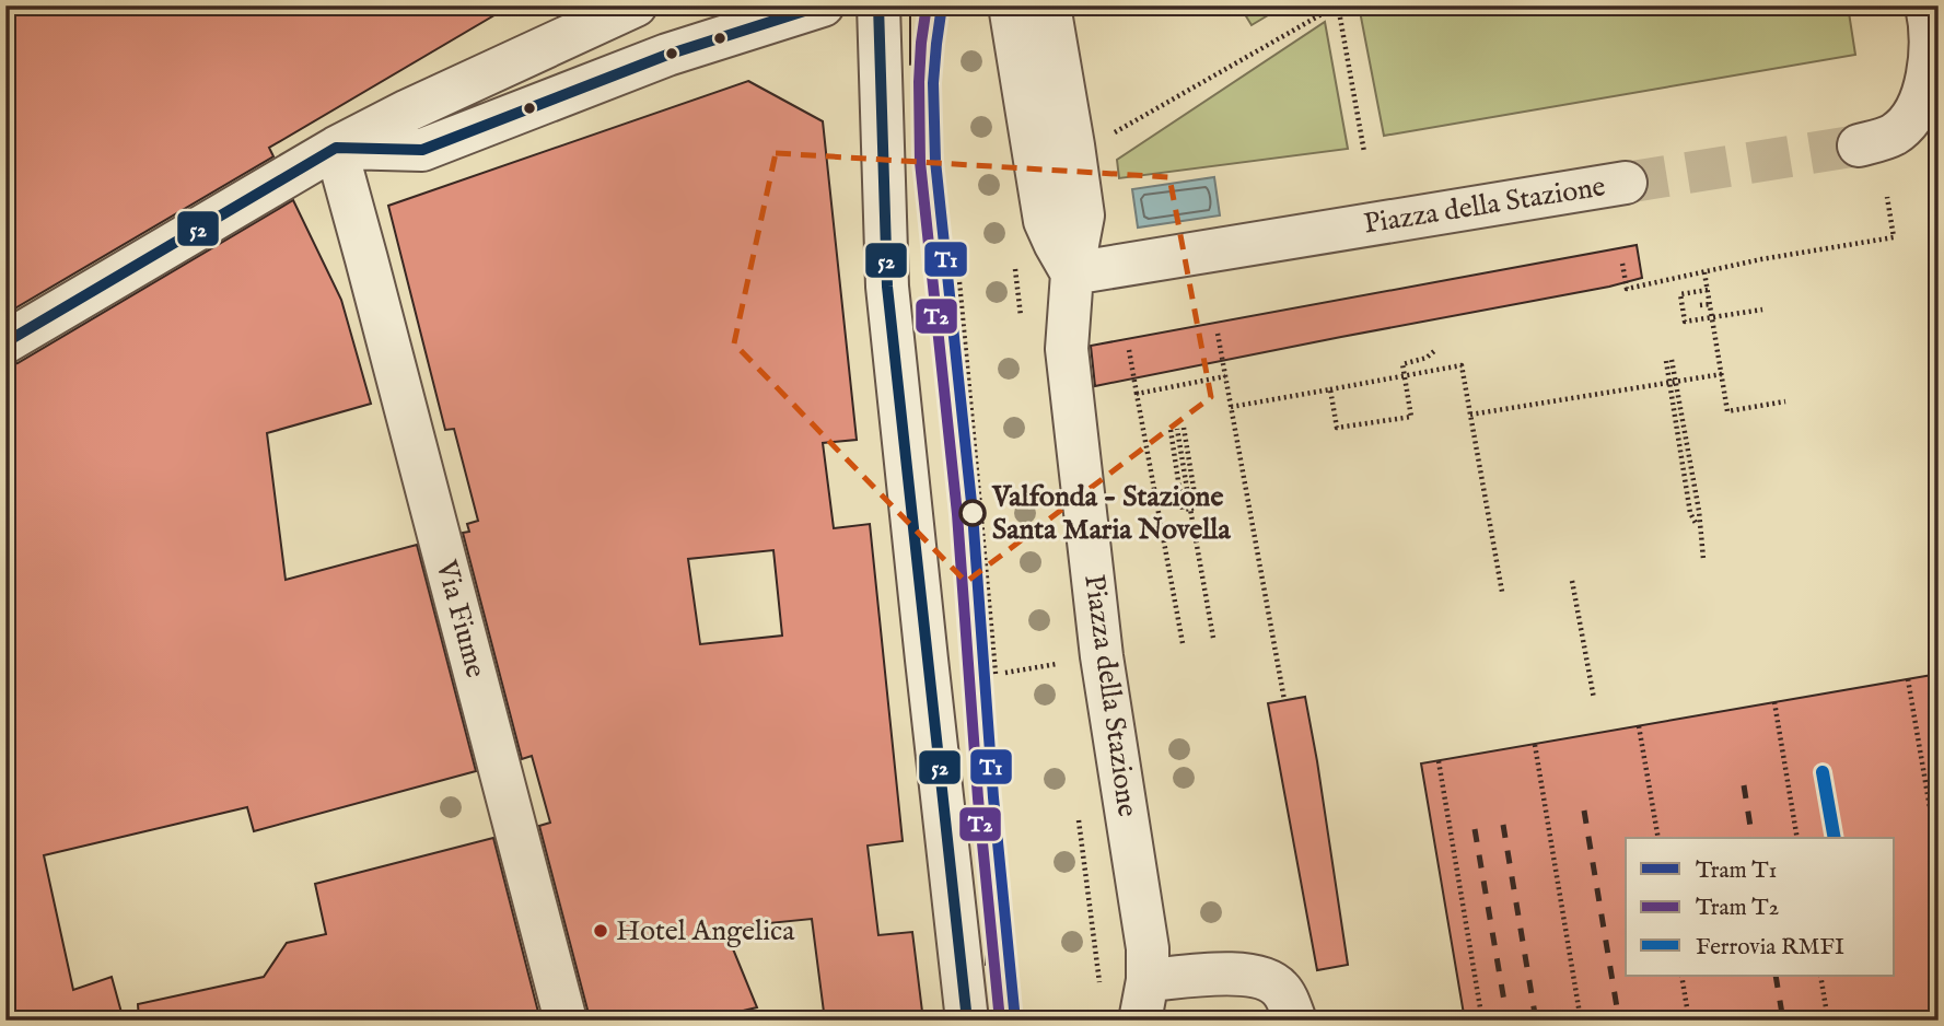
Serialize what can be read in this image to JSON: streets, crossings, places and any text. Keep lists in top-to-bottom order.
{
  "streets": {
    "street": ["Piazza della Stazione", "Via Fiume"]
  },
  "places": ["Valfonda - Stazione Santa Maria Novella", "Hotel Angelica"],
  "lines": [
    "tram line T1",
    "tram line T2",
    "transit line 52",
    "rail line RMFI"
  ],
  "legend": ["Tram T1", "Tram T2", "Ferrovia RMFI"]
}
